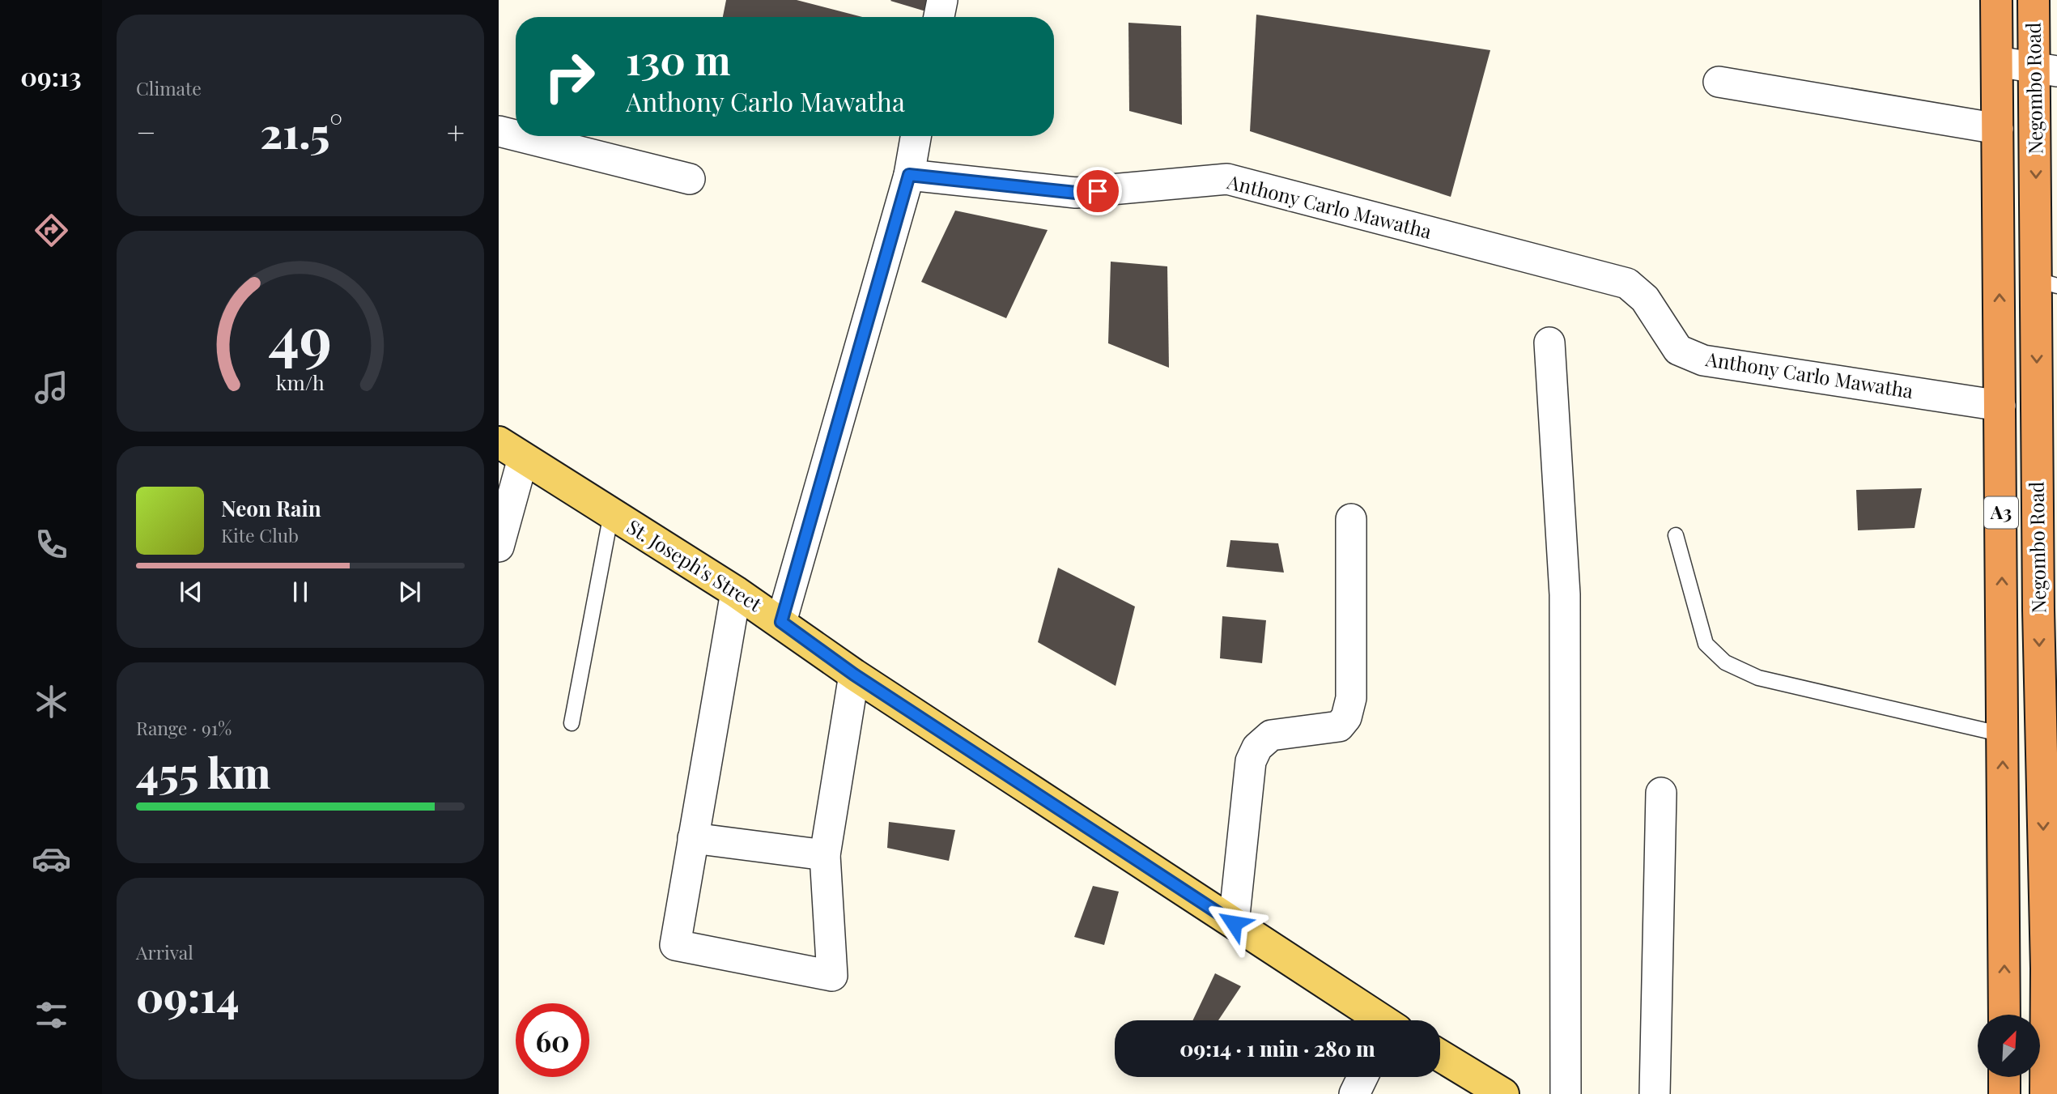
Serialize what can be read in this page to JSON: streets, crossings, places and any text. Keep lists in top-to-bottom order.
{
  "streets": {
    "highway": ["Negombo Road", "A3"],
    "main road": ["St. Joseph's Street"],
    "street": ["Anthony Carlo Mawatha"]
  },
  "crossings": [
    ["Negombo Road", "Anthony Carlo Mawatha"]
  ],
  "north": "top right",
  "page": {
    "tabs": "09:13",
    "tile": [
      "Climate",
      ["Range · 91%", "455 km"],
      ["Arrival", "09:14"]
    ],
    "turn": ["130 m", "Anthony Carlo Mawatha"],
    "heat": ["−", "21.5°", "+"],
    "song": ["Neon Rain", "Kite Club"],
    "limit": "60",
    "trip": "09:14 · 1 min · 280 m",
    "gauge": ["49", "km/h"]
  }
}
